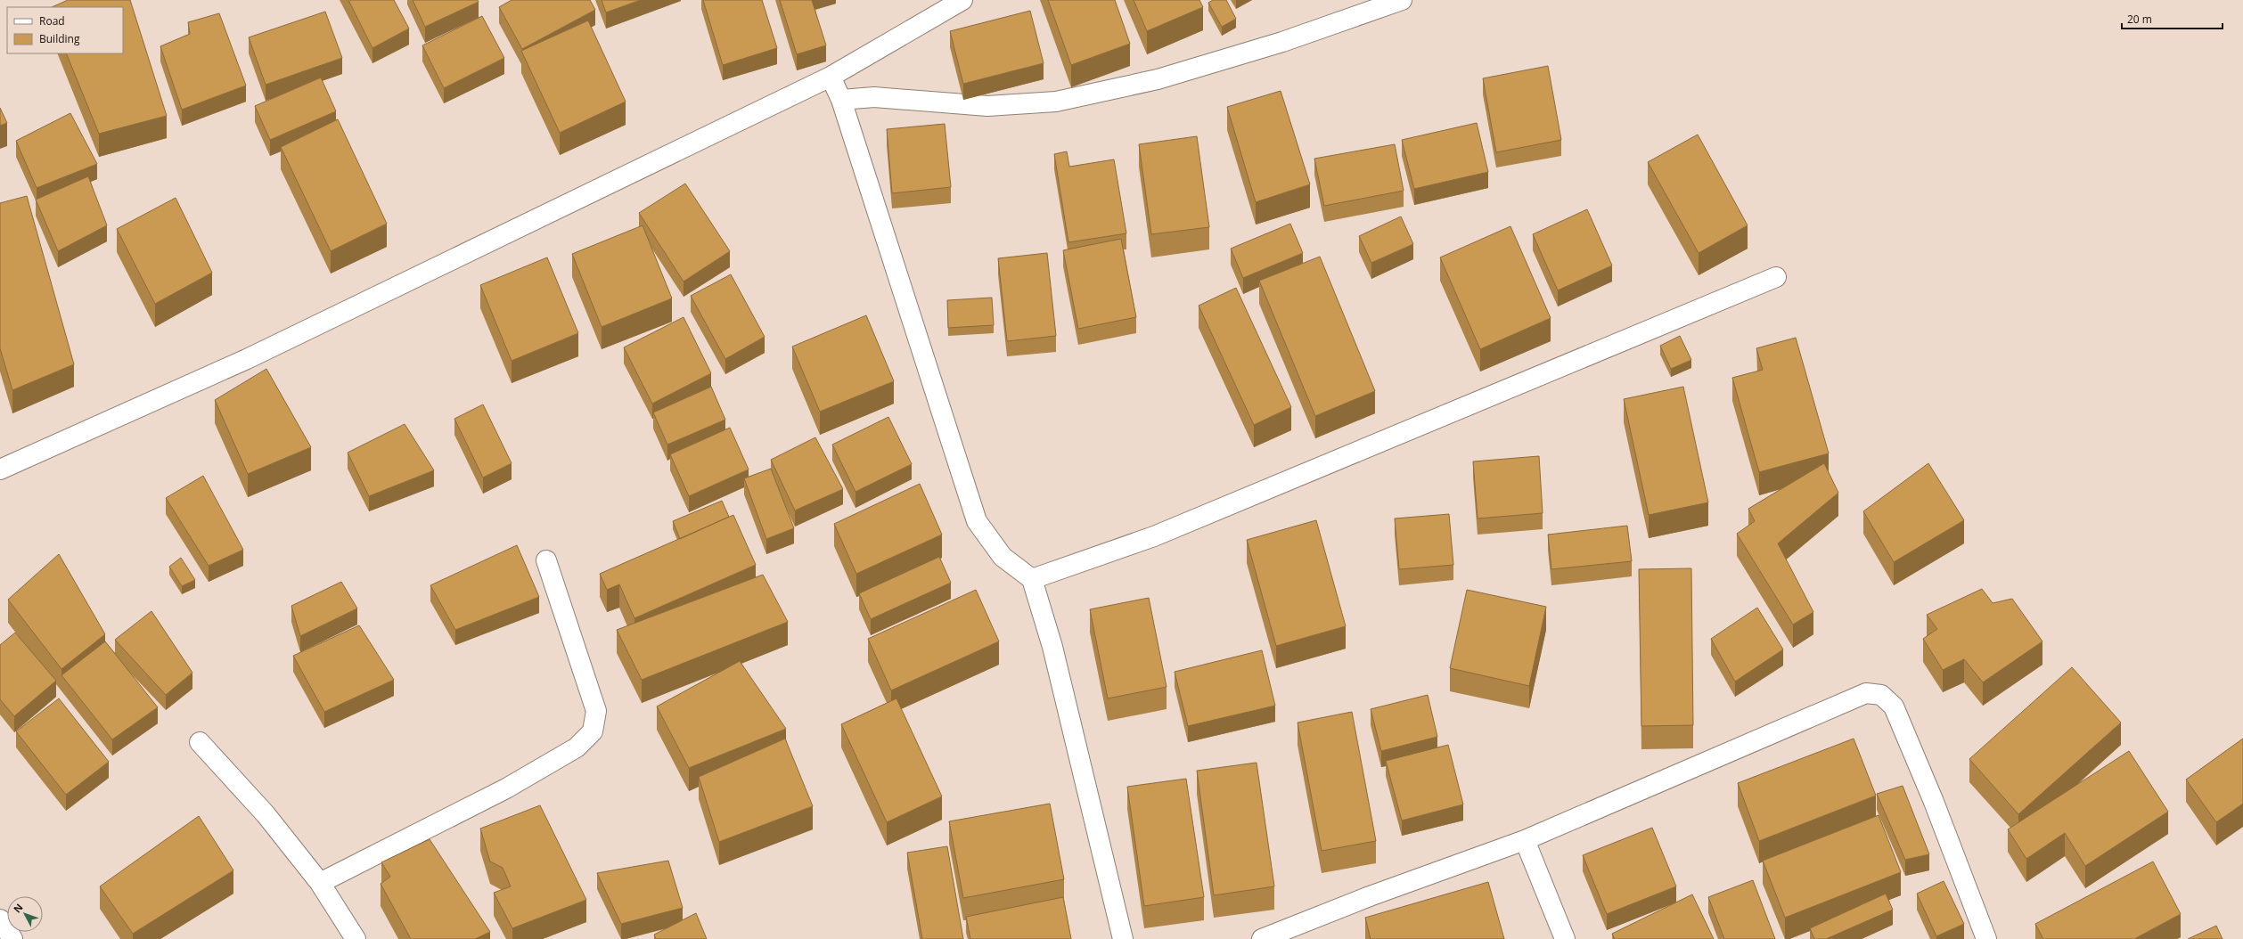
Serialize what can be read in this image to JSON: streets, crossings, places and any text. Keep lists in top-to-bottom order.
{
  "legend": ["Road", "Building"],
  "scale_bar": "20 m",
  "north": "top left"
}
